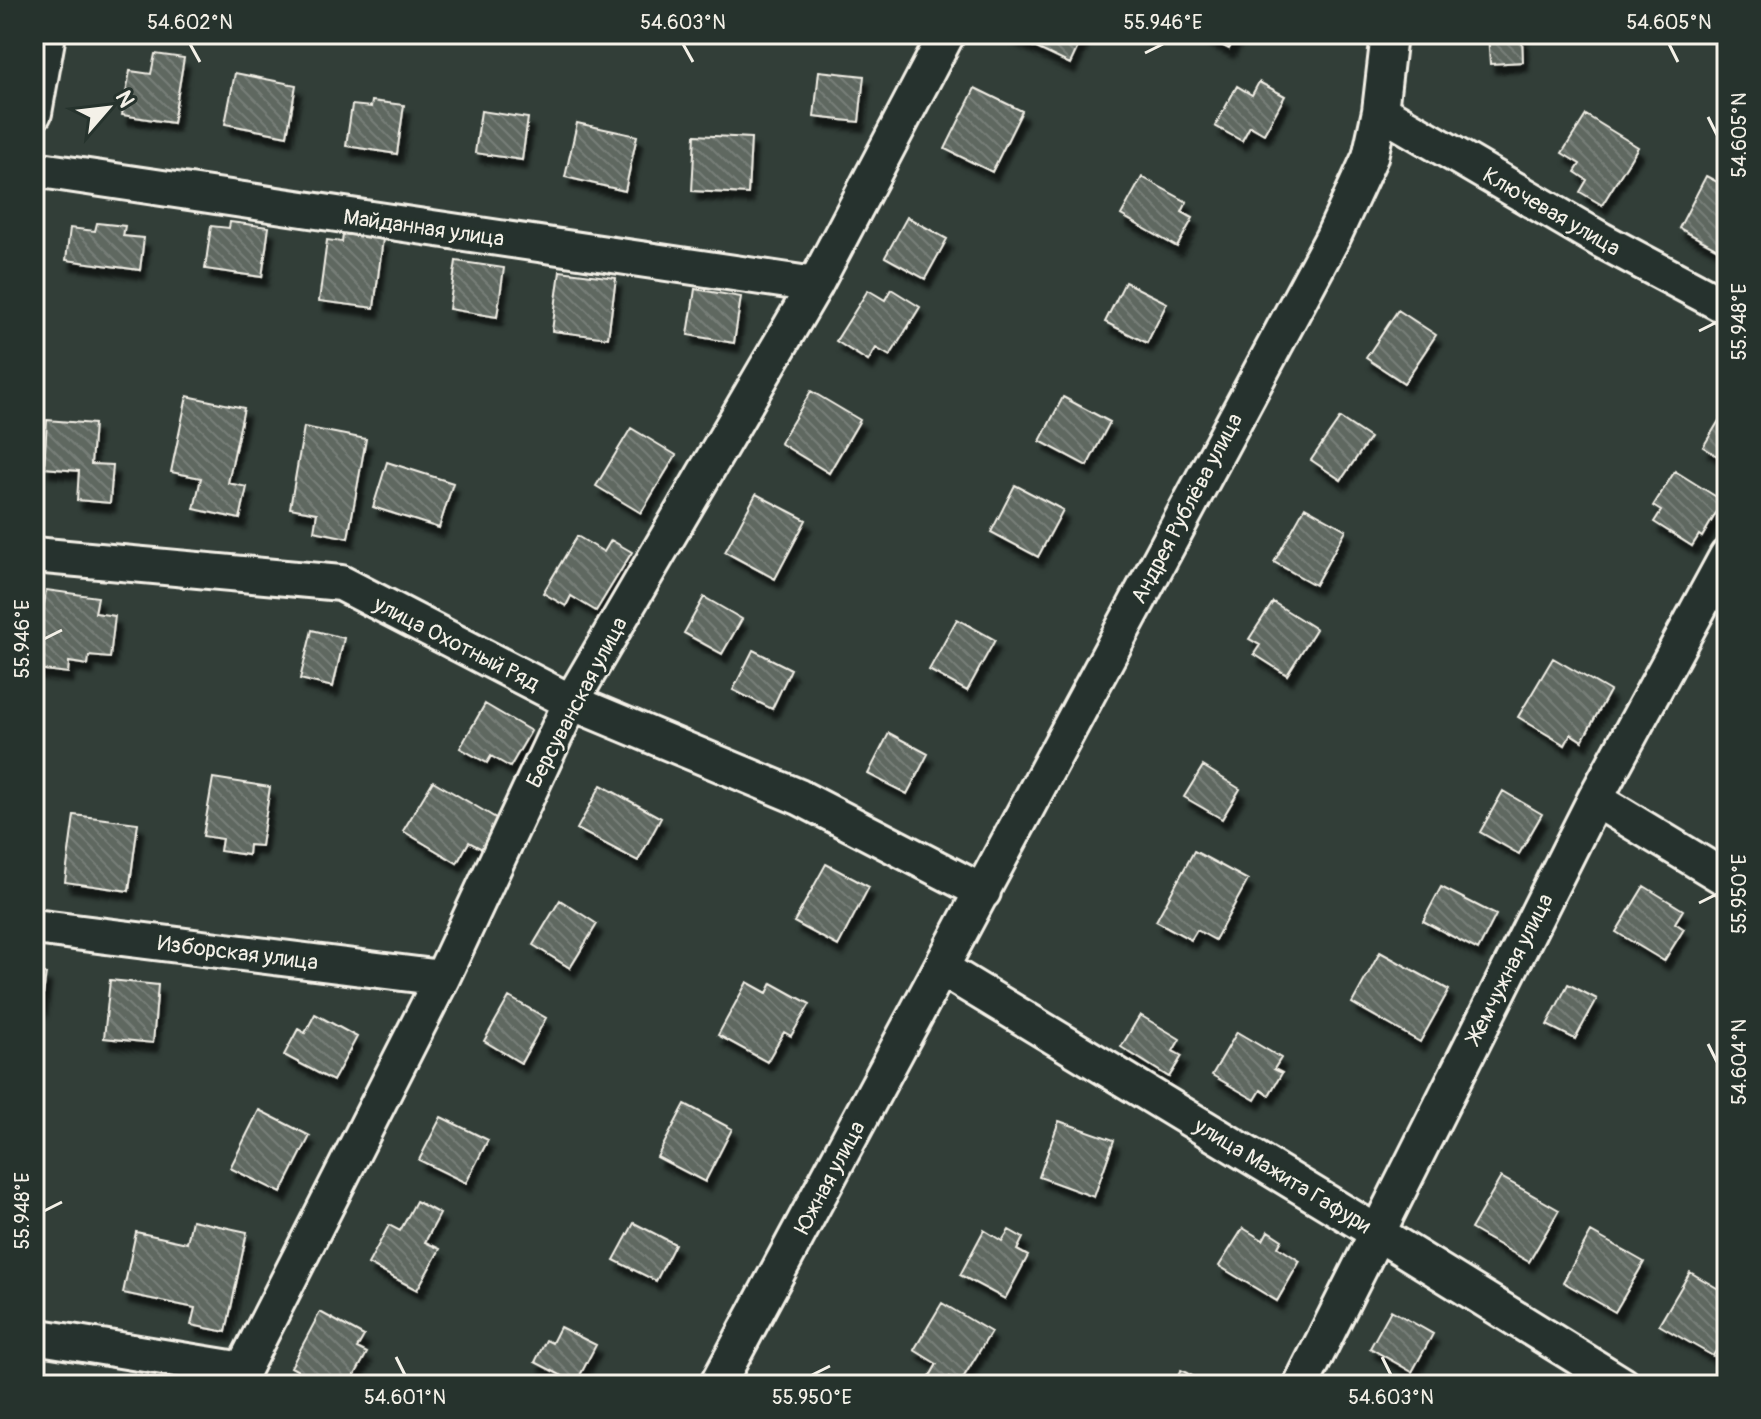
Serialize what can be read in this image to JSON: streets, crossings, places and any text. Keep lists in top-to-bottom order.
{
  "streets": {
    "street": [
      "Ключевая улица",
      "Майданная улица",
      "Андрея Рублёва улица",
      "улица Охотный Ряд",
      "Берсуванская улица",
      "Изборская улица",
      "Жемчужная улица",
      "улица Мажита Гафури",
      "Южная улица"
    ]
  },
  "crossings": [
    ["Ключевая улица", "Андрея Рублёва улица"],
    ["Майданная улица", "Берсуванская улица"],
    ["Андрея Рублёва улица", "улица Охотный Ряд"],
    ["Андрея Рублёва улица", "улица Мажита Гафури"],
    ["Андрея Рублёва улица", "Южная улица"],
    ["улица Охотный Ряд", "Берсуванская улица"],
    ["Берсуванская улица", "Изборская улица"],
    ["Жемчужная улица", "улица Мажита Гафури"],
    ["улица Мажита Гафури", "Южная улица"]
  ],
  "north": "top right",
  "coordinates": [
    "54.602°N",
    "54.603°N",
    "55.946°E",
    "54.605°N",
    "55.948°E",
    "55.950°E",
    "54.604°N",
    "54.601°N"
  ]
}
